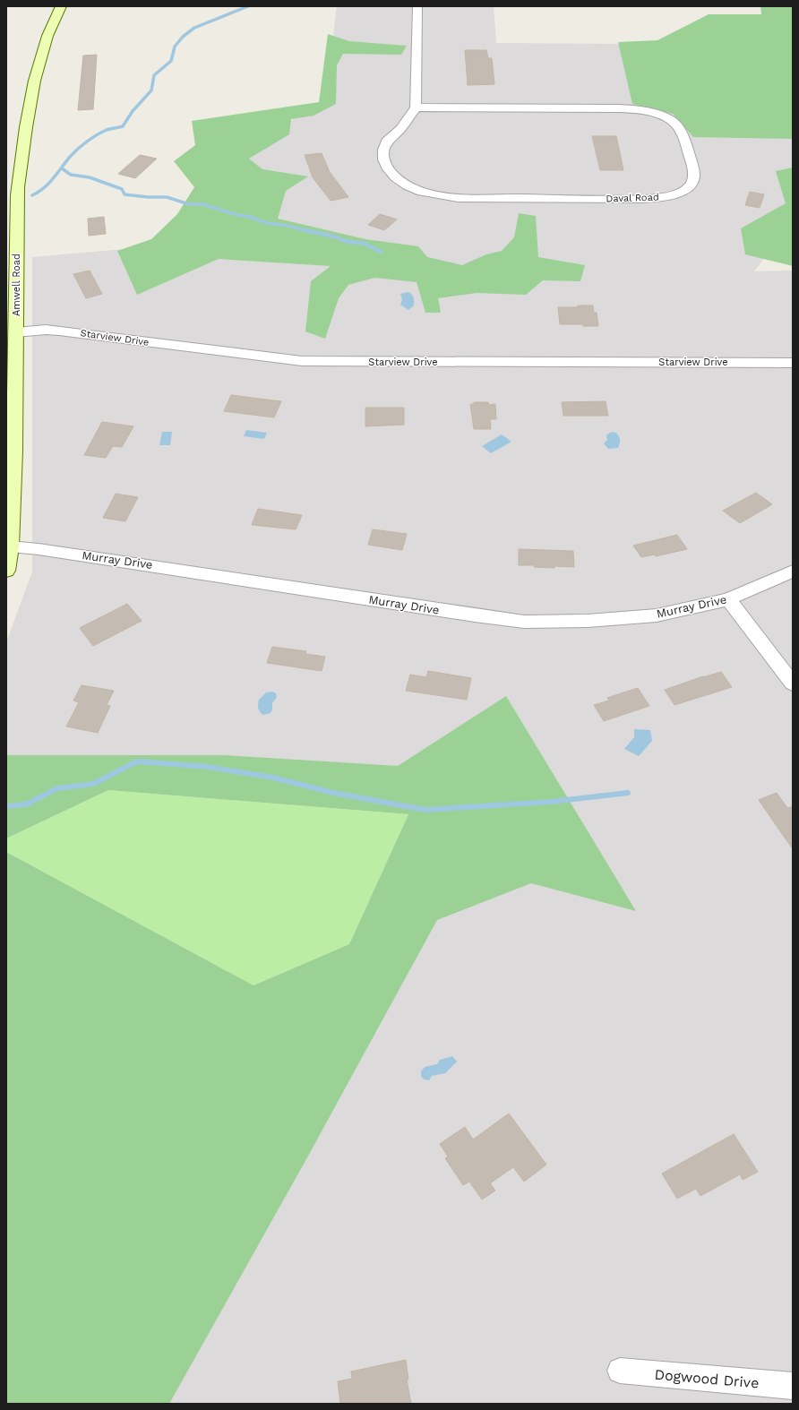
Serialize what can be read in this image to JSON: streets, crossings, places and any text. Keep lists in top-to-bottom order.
{
  "streets": {
    "main road": ["Amwell Road"],
    "street": [
      "Daval Road",
      "Starview Drive",
      "Murray Drive",
      "Dogwood Drive"
    ]
  },
  "crossings": [
    ["Amwell Road", "Starview Drive"],
    ["Amwell Road", "Murray Drive"]
  ]
}
